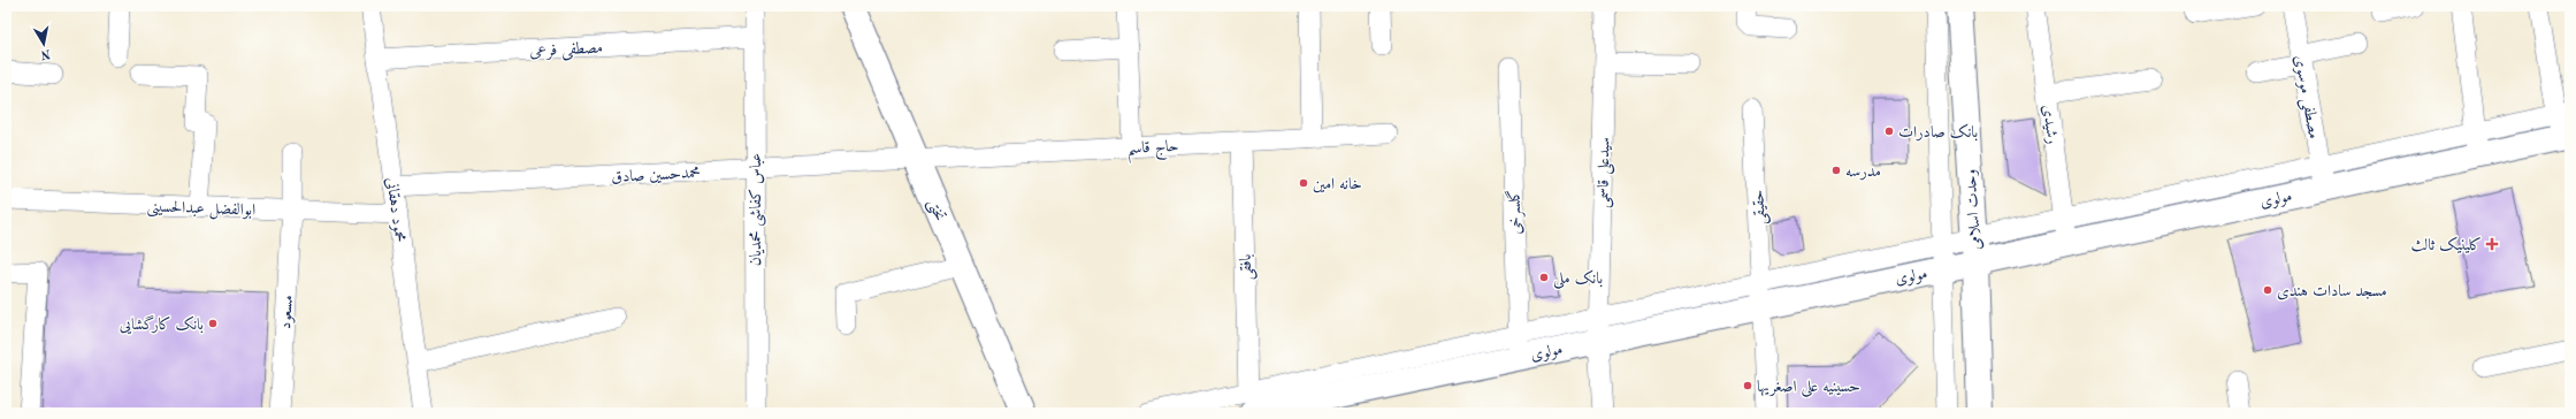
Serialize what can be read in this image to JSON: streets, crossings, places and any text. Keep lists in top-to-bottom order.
{
  "streets": {
    "main road": ["مولوی", "تختی", "وحدت اسلامی"],
    "street": [
      "مصطفی فرعی",
      "مصطفی موسوی",
      "رشیدی",
      "حاج قاسم",
      "سیدعلی قاسمی",
      "محمدحسین صادق",
      "ابوالفضل عبدالحسینی",
      "حقیقی",
      "محمود دهقانی",
      "عباس کفاشی محمدیان",
      "گلسرخی",
      "بافقی",
      "مسعود"
    ]
  },
  "crossings": [
    ["مصطفی فرعی", "محمود دهقانی"],
    ["مصطفی فرعی", "عباس کفاشی محمدیان"],
    ["مصطفی موسوی", "مولوی"],
    ["رشیدی", "مولوی"],
    ["حاج قاسم", "محمدحسین صادق"],
    ["حاج قاسم", "تختی"],
    ["حاج قاسم", "بافقی"],
    ["سیدعلی قاسمی", "مولوی"],
    ["محمدحسین صادق", "محمود دهقانی"],
    ["محمدحسین صادق", "عباس کفاشی محمدیان"],
    ["محمدحسین صادق", "تختی"],
    ["مولوی", "حقیقی"],
    ["مولوی", "وحدت اسلامی"],
    ["مولوی", "گلسرخی"],
    ["مولوی", "بافقی"],
    ["ابوالفضل عبدالحسینی", "محمود دهقانی"],
    ["ابوالفضل عبدالحسینی", "مسعود"]
  ],
  "places": {
    "other": [
      "بانک صادرات",
      "مدرسه",
      "خانه امین",
      "بانک ملی",
      "مسجد سادات هندی",
      "بانک کارگشایی",
      "حسینیه علی اصغریها"
    ],
    "health": ["کلینیک ثالث"]
  },
  "north": "bottom"
}
